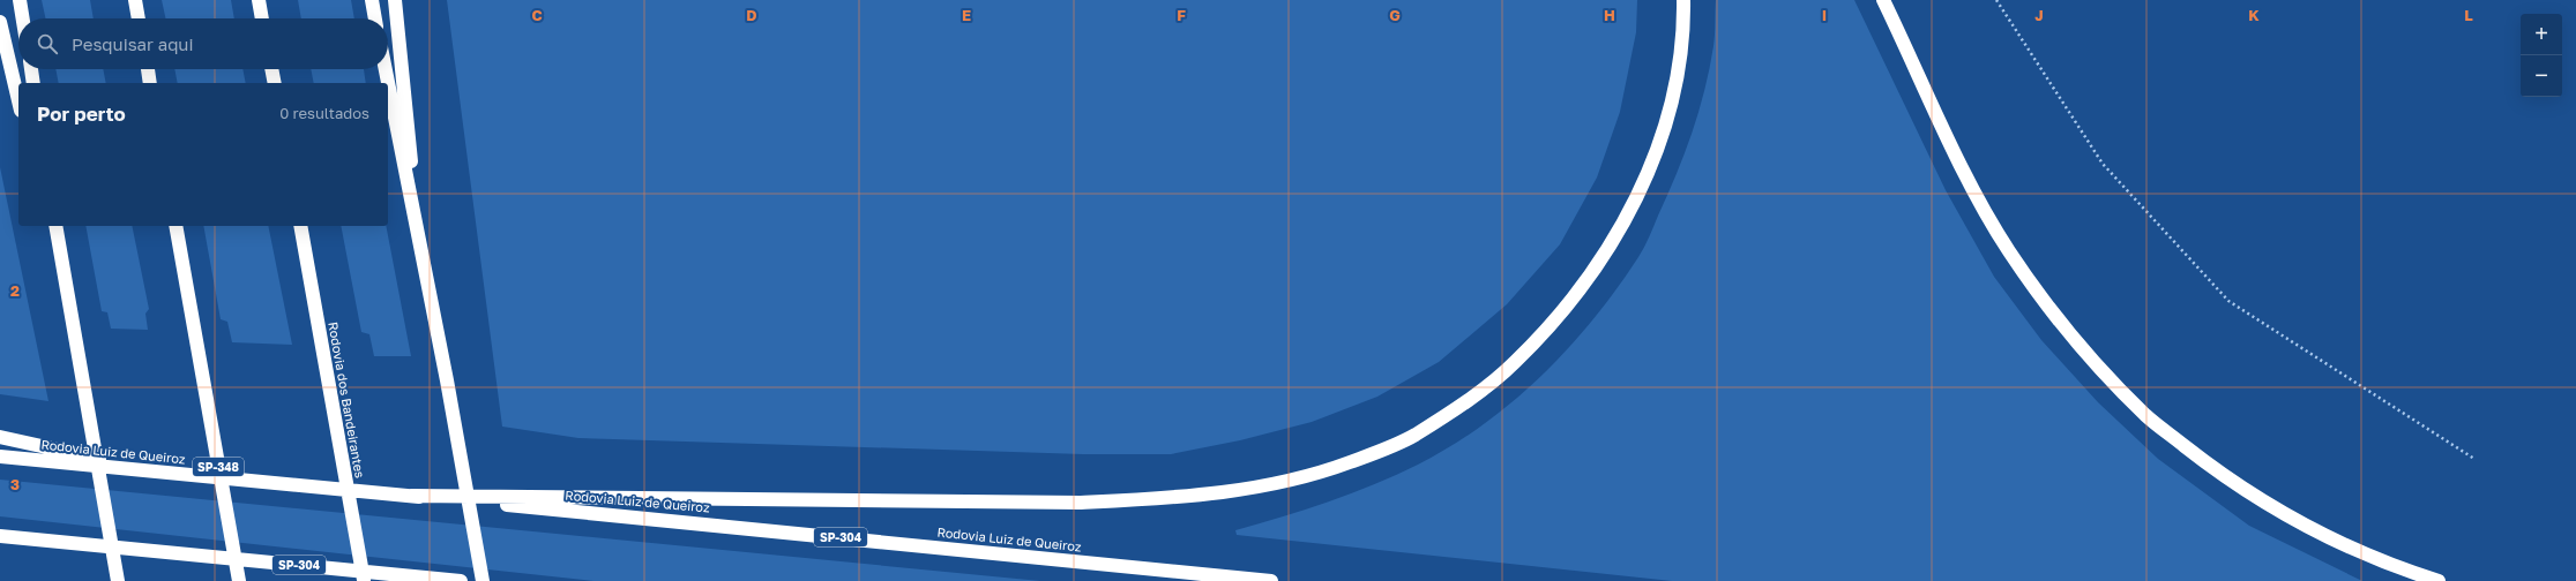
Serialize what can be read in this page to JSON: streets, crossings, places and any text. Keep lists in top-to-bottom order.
{
  "streets": {
    "highway": [
      "Rodovia dos Bandeirantes",
      "Rodovia Luiz de Queiroz",
      "SP-348",
      "SP-304"
    ]
  },
  "page": {
    "map_buttons": ["+", "−"],
    "search": "Pesquisar aqui",
    "heading": ["Por perto", "0 resultados"]
  },
  "grid": {
    "columns": [
      "C",
      "D",
      "E",
      "F",
      "G",
      "H",
      "I",
      "J",
      "K",
      "L"
    ],
    "rows": ["2", "3"]
  }
}
